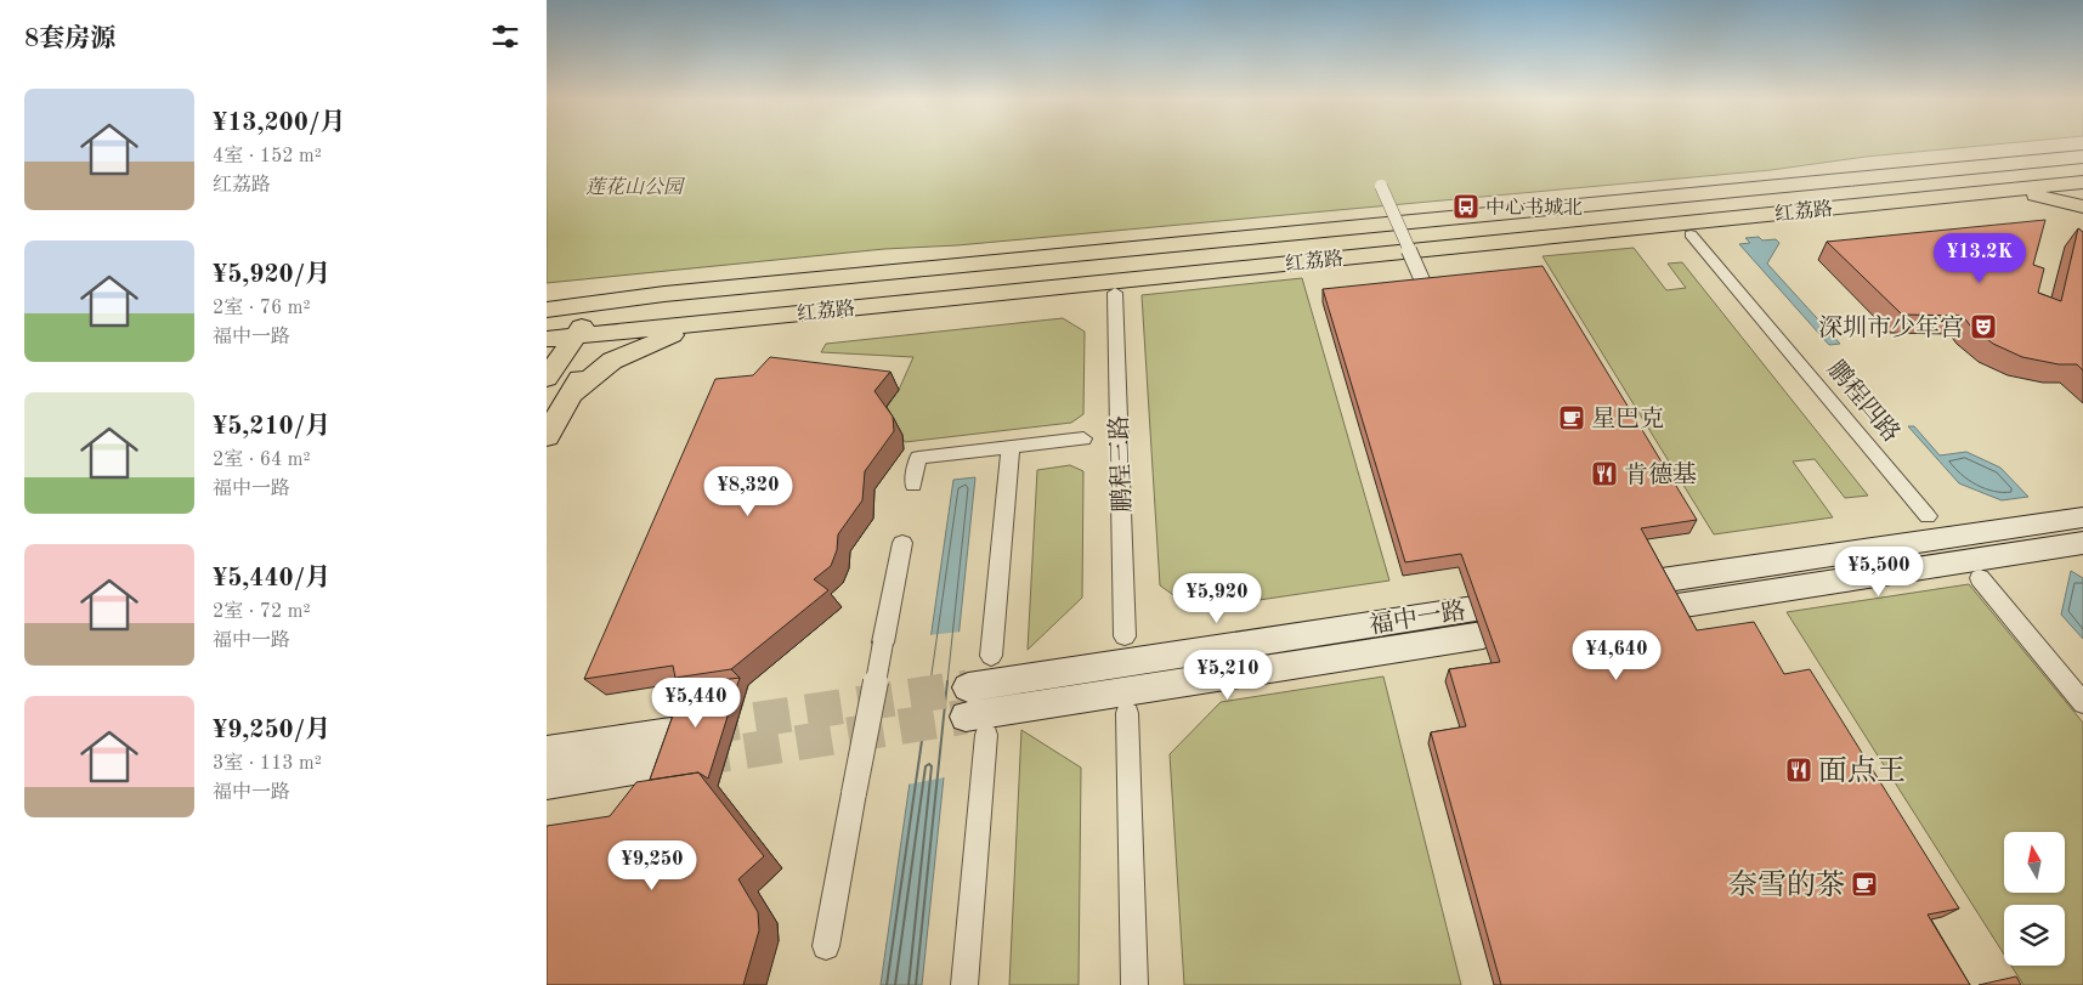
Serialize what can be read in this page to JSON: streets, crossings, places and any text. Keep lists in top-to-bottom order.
{
  "streets": {
    "main road": ["红荔路"],
    "street": ["鹏程四路", "鹏程三路", "福中一路"]
  },
  "parks": ["莲花山公园"],
  "places": {
    "bus stop": ["中心书城北"],
    "theatre": ["深圳市少年宫"],
    "cafe": ["星巴克", "奈雪的茶"],
    "restaurant": ["肯德基", "面点王"]
  },
  "north": "top",
  "page": {
    "heading": "8套房源",
    "list": [
      {
        "name": "¥13,200/月",
        "note": "4室 · 152 m² · 红荔路"
      },
      {
        "name": "¥5,920/月",
        "note": "2室 · 76 m² · 福中一路"
      },
      {
        "name": "¥5,210/月",
        "note": "2室 · 64 m² · 福中一路"
      },
      {
        "name": "¥5,440/月",
        "note": "2室 · 72 m² · 福中一路"
      },
      {
        "name": "¥9,250/月",
        "note": "3室 · 113 m² · 福中一路"
      }
    ],
    "price": [
      "¥13.2K",
      "¥8,320",
      "¥5,500",
      "¥5,920",
      "¥4,640",
      "¥5,210",
      "¥5,440",
      "¥9,250"
    ]
  }
}
